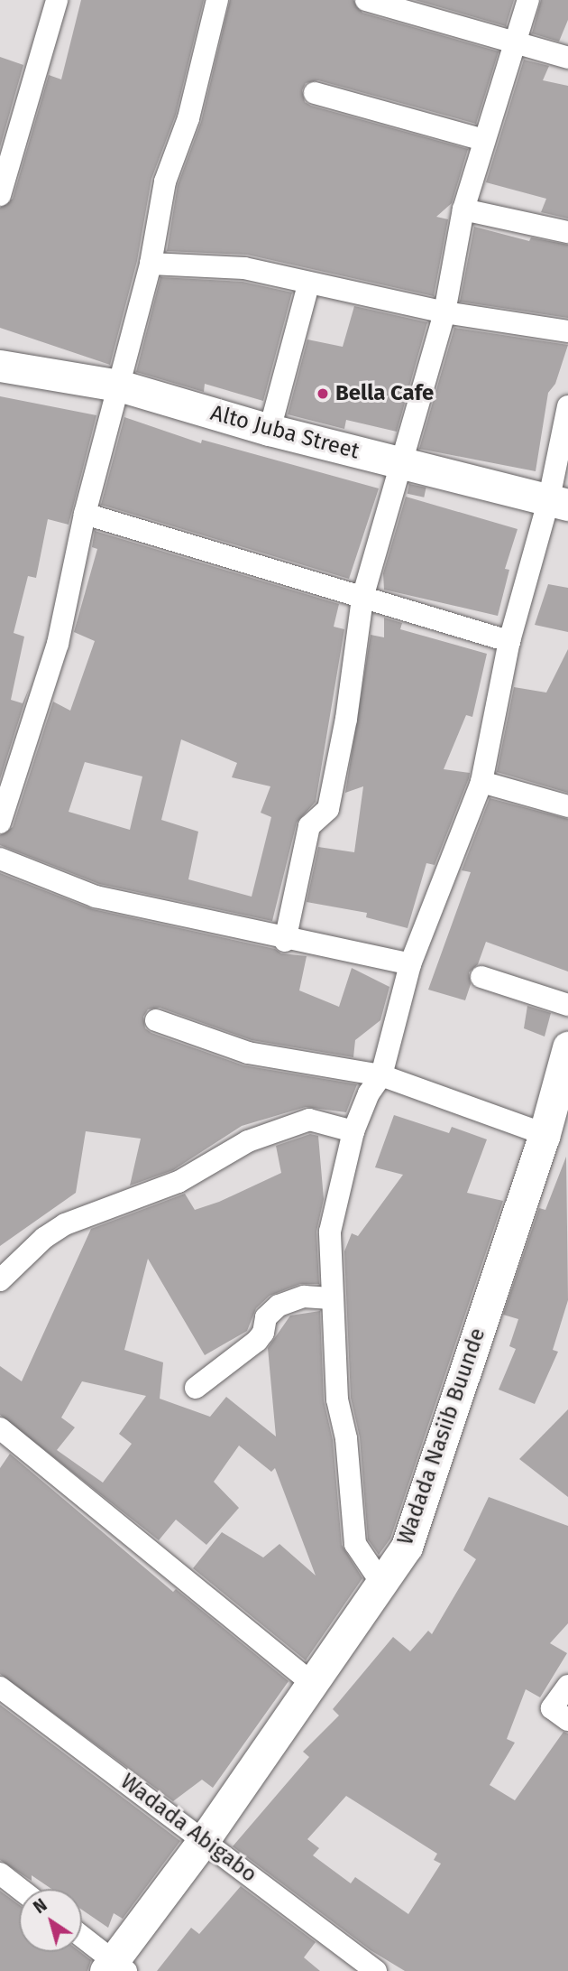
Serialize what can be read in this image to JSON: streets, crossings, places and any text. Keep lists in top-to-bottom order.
{
  "streets": {
    "street": ["Alto Juba Street", "Wadada Nasiib Buunde", "Wadada Abigabo"]
  },
  "crossings": [
    ["Wadada Nasiib Buunde", "Wadada Abigabo"]
  ],
  "places": ["Bella Cafe"],
  "north": "top left"
}
